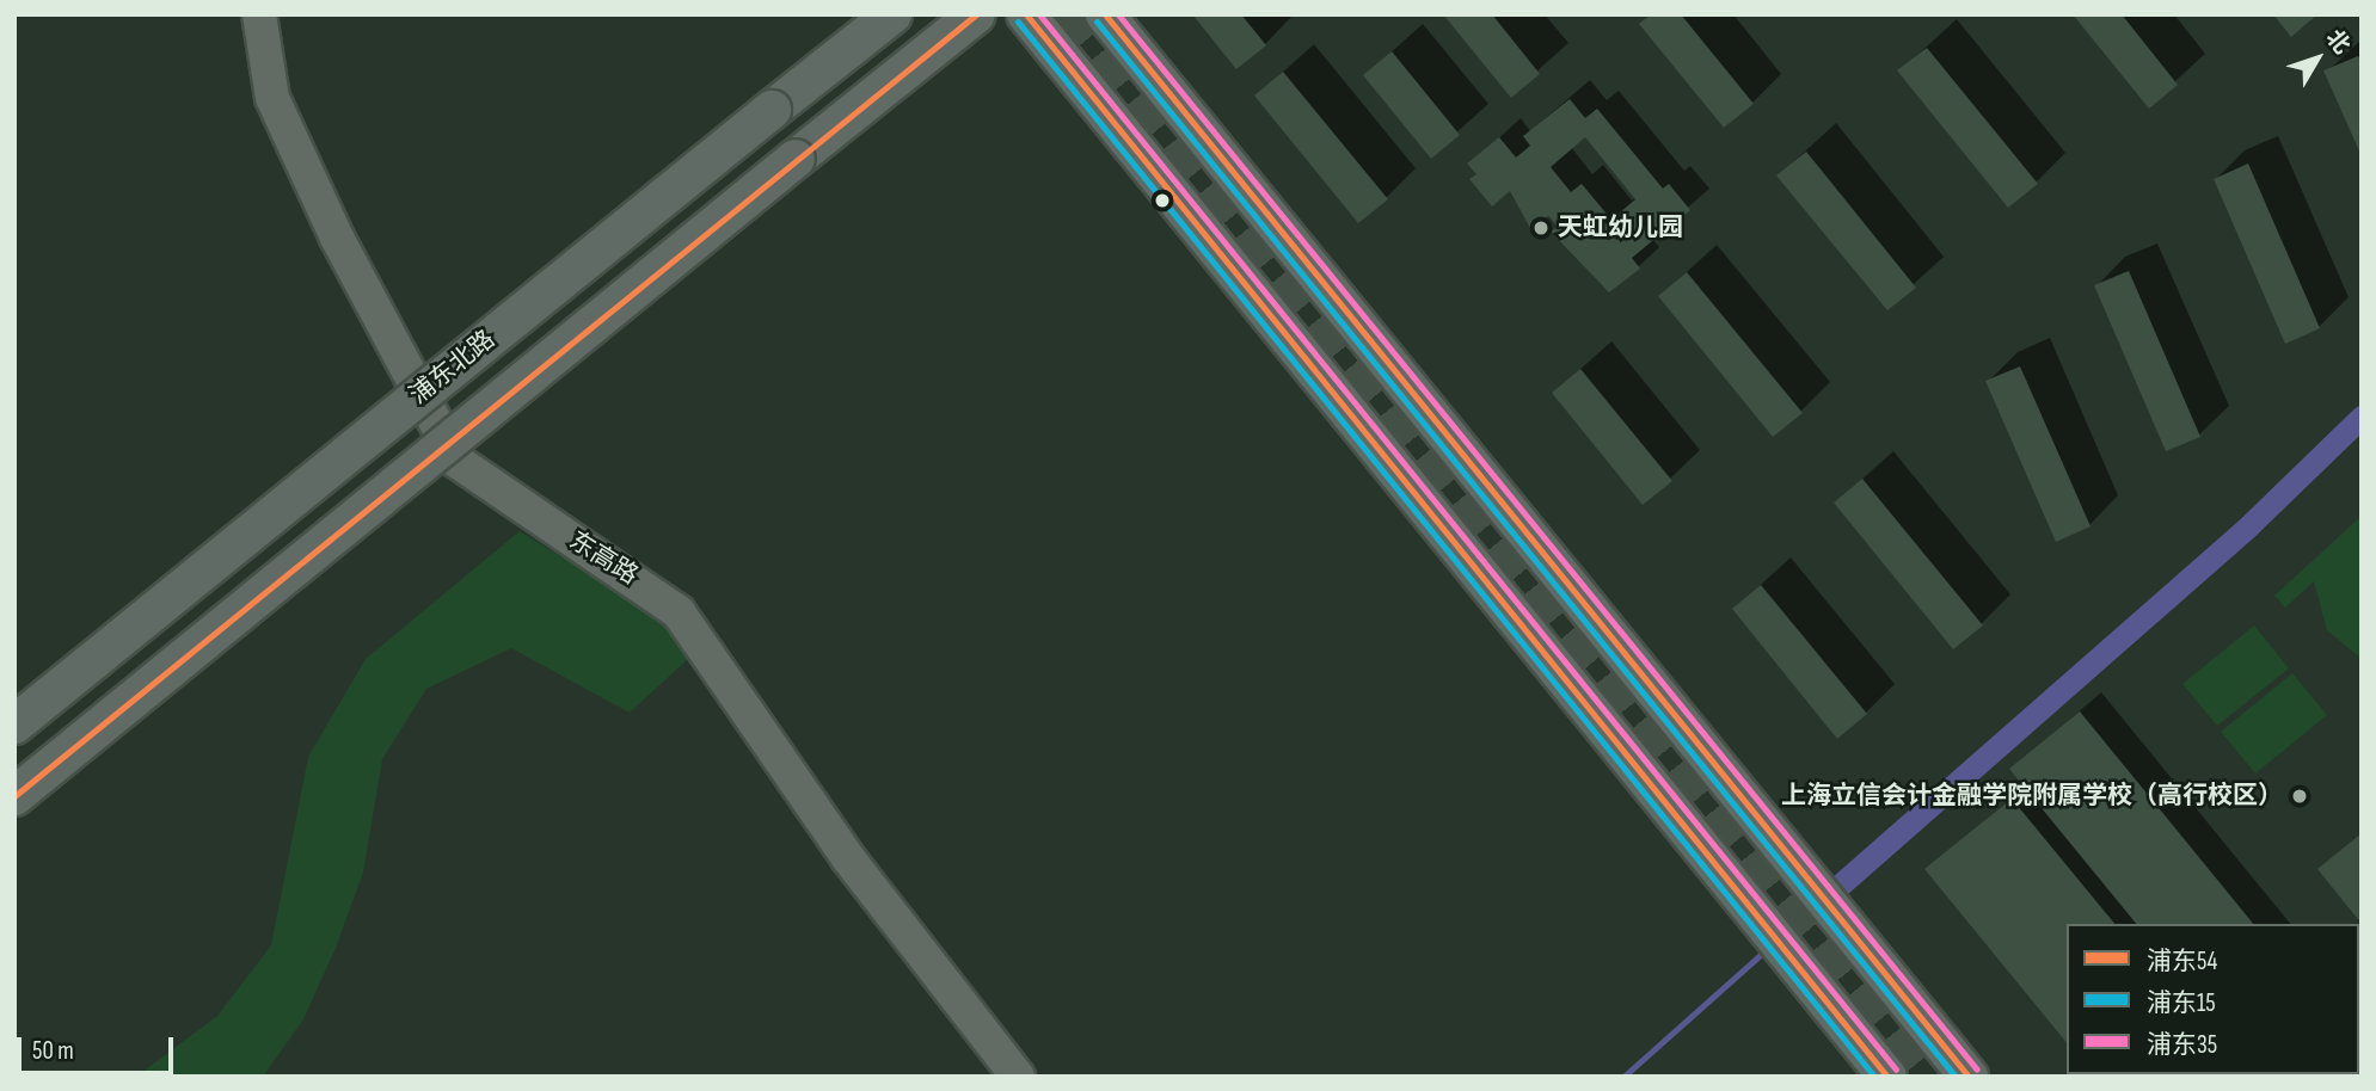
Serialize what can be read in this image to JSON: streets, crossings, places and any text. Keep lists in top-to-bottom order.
{
  "streets": {
    "main road": ["浦东北路"],
    "street": ["东高路"]
  },
  "places": ["天虹幼儿园", "上海立信会计金融学院附属学校（高行校区）"],
  "lines": ["transit line 浦东54", "transit line 浦东35", "transit line 浦东15"],
  "legend": ["浦东54", "浦东15", "浦东35"],
  "scale_bar": "50 m",
  "north": "top right"
}
